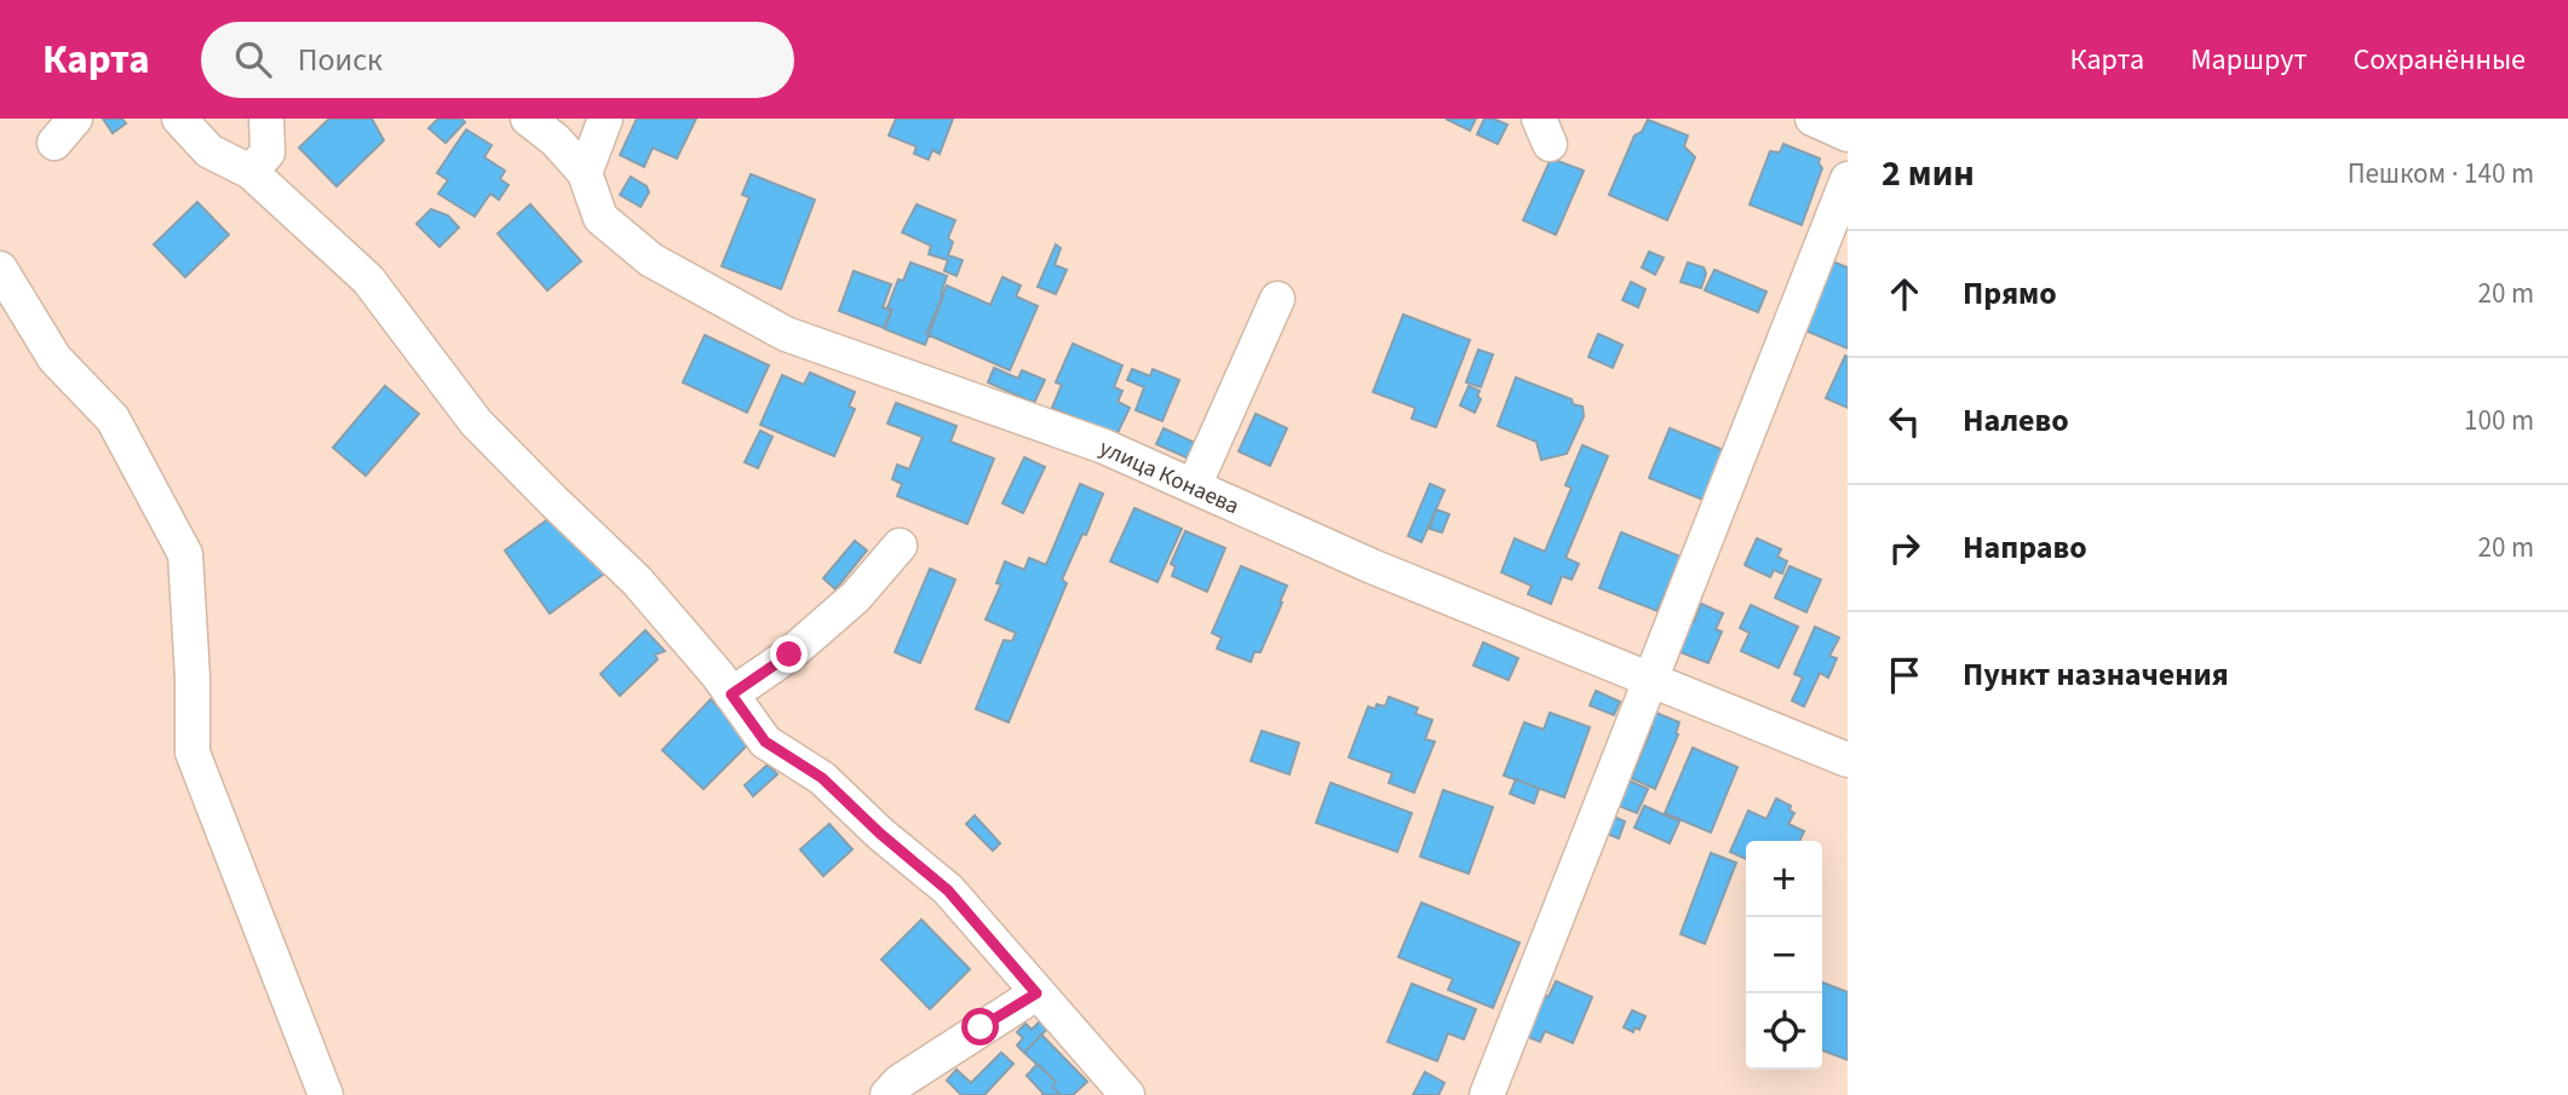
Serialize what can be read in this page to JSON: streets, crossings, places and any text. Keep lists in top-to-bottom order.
{
  "streets": {
    "street": ["улица Конаева"]
  },
  "page": {
    "header": "Карта",
    "search": "Поиск",
    "nav": ["Карта", "Маршрут", "Сохранённые"],
    "heading": ["2 мин", "Пешком · 140 m"],
    "list": [
      ["Прямо", "20 m"],
      ["Налево", "100 m"],
      ["Направо", "20 m"],
      "Пункт назначения"
    ],
    "map_buttons": ["+", "−"]
  }
}
